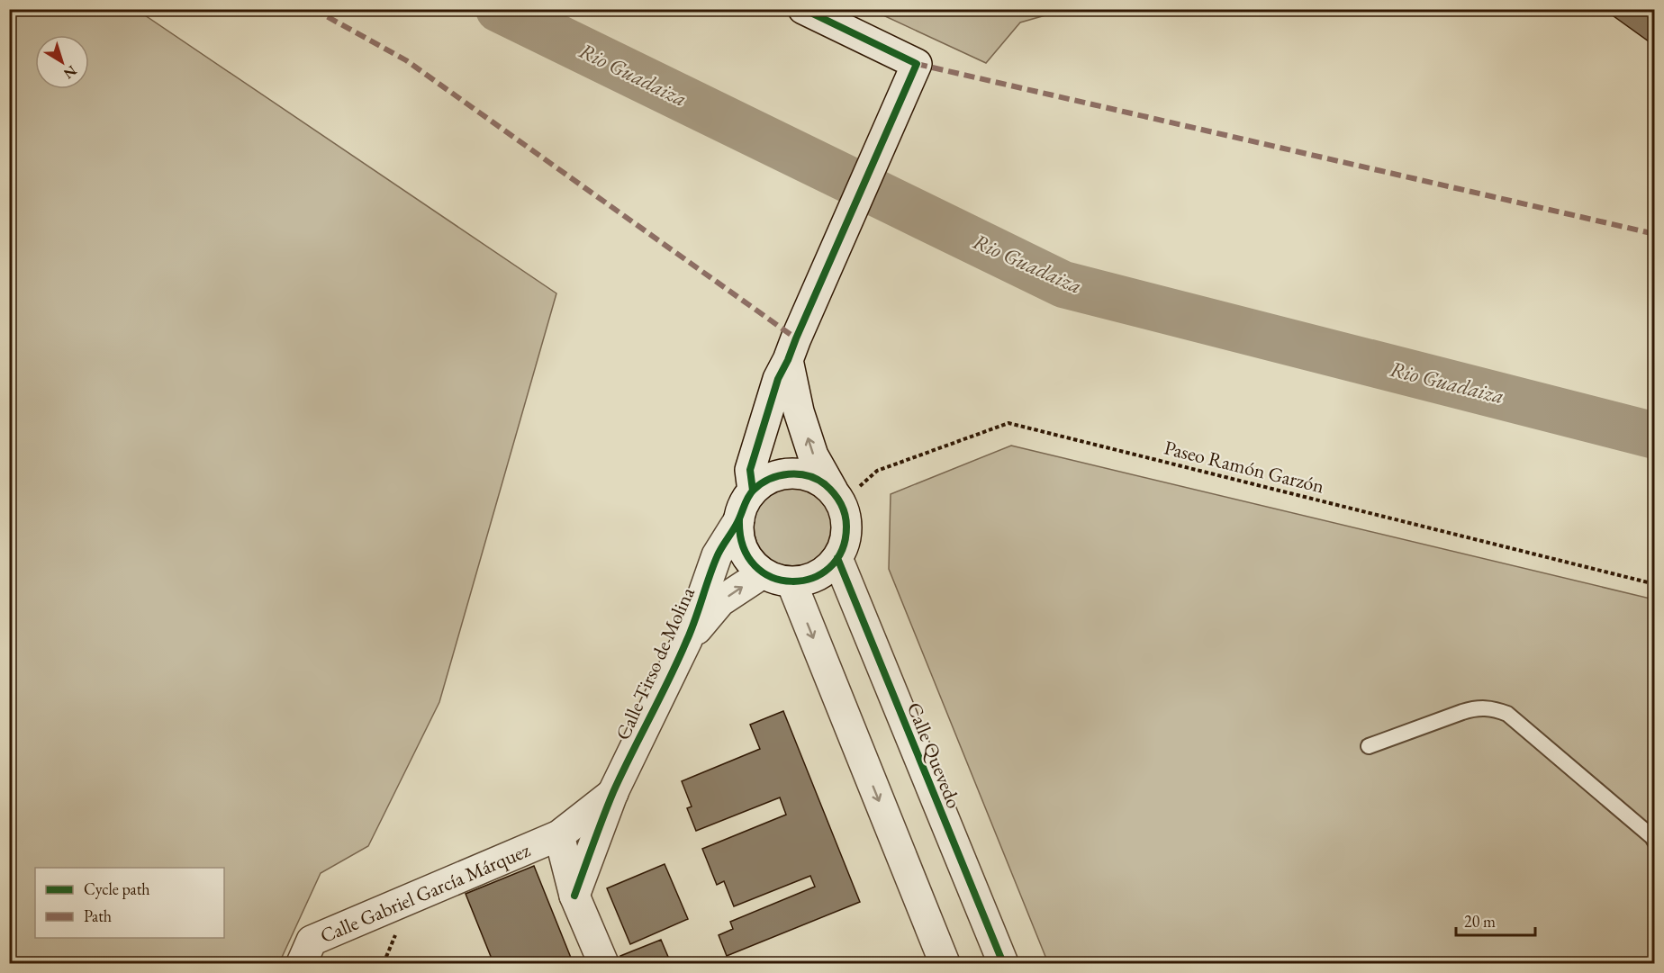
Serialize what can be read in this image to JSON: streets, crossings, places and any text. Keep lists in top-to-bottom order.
{
  "streets": {
    "street": ["Calle Tirso de Molina", "Calle Quevedo", "Calle Gabriel García Márquez"],
    "path": ["Paseo Ramón Garzón"]
  },
  "crossings": [
    ["Paseo Ramón Garzón", "Calle Tirso de Molina"],
    ["Paseo Ramón Garzón", "Calle Quevedo"],
    ["Calle Tirso de Molina", "Calle Quevedo"],
    ["Calle Tirso de Molina", "Calle Gabriel García Márquez"]
  ],
  "water": ["Rio Guadaiza"],
  "legend": ["Cycle path", "Path"],
  "scale_bar": "20 m",
  "north": "bottom right"
}
